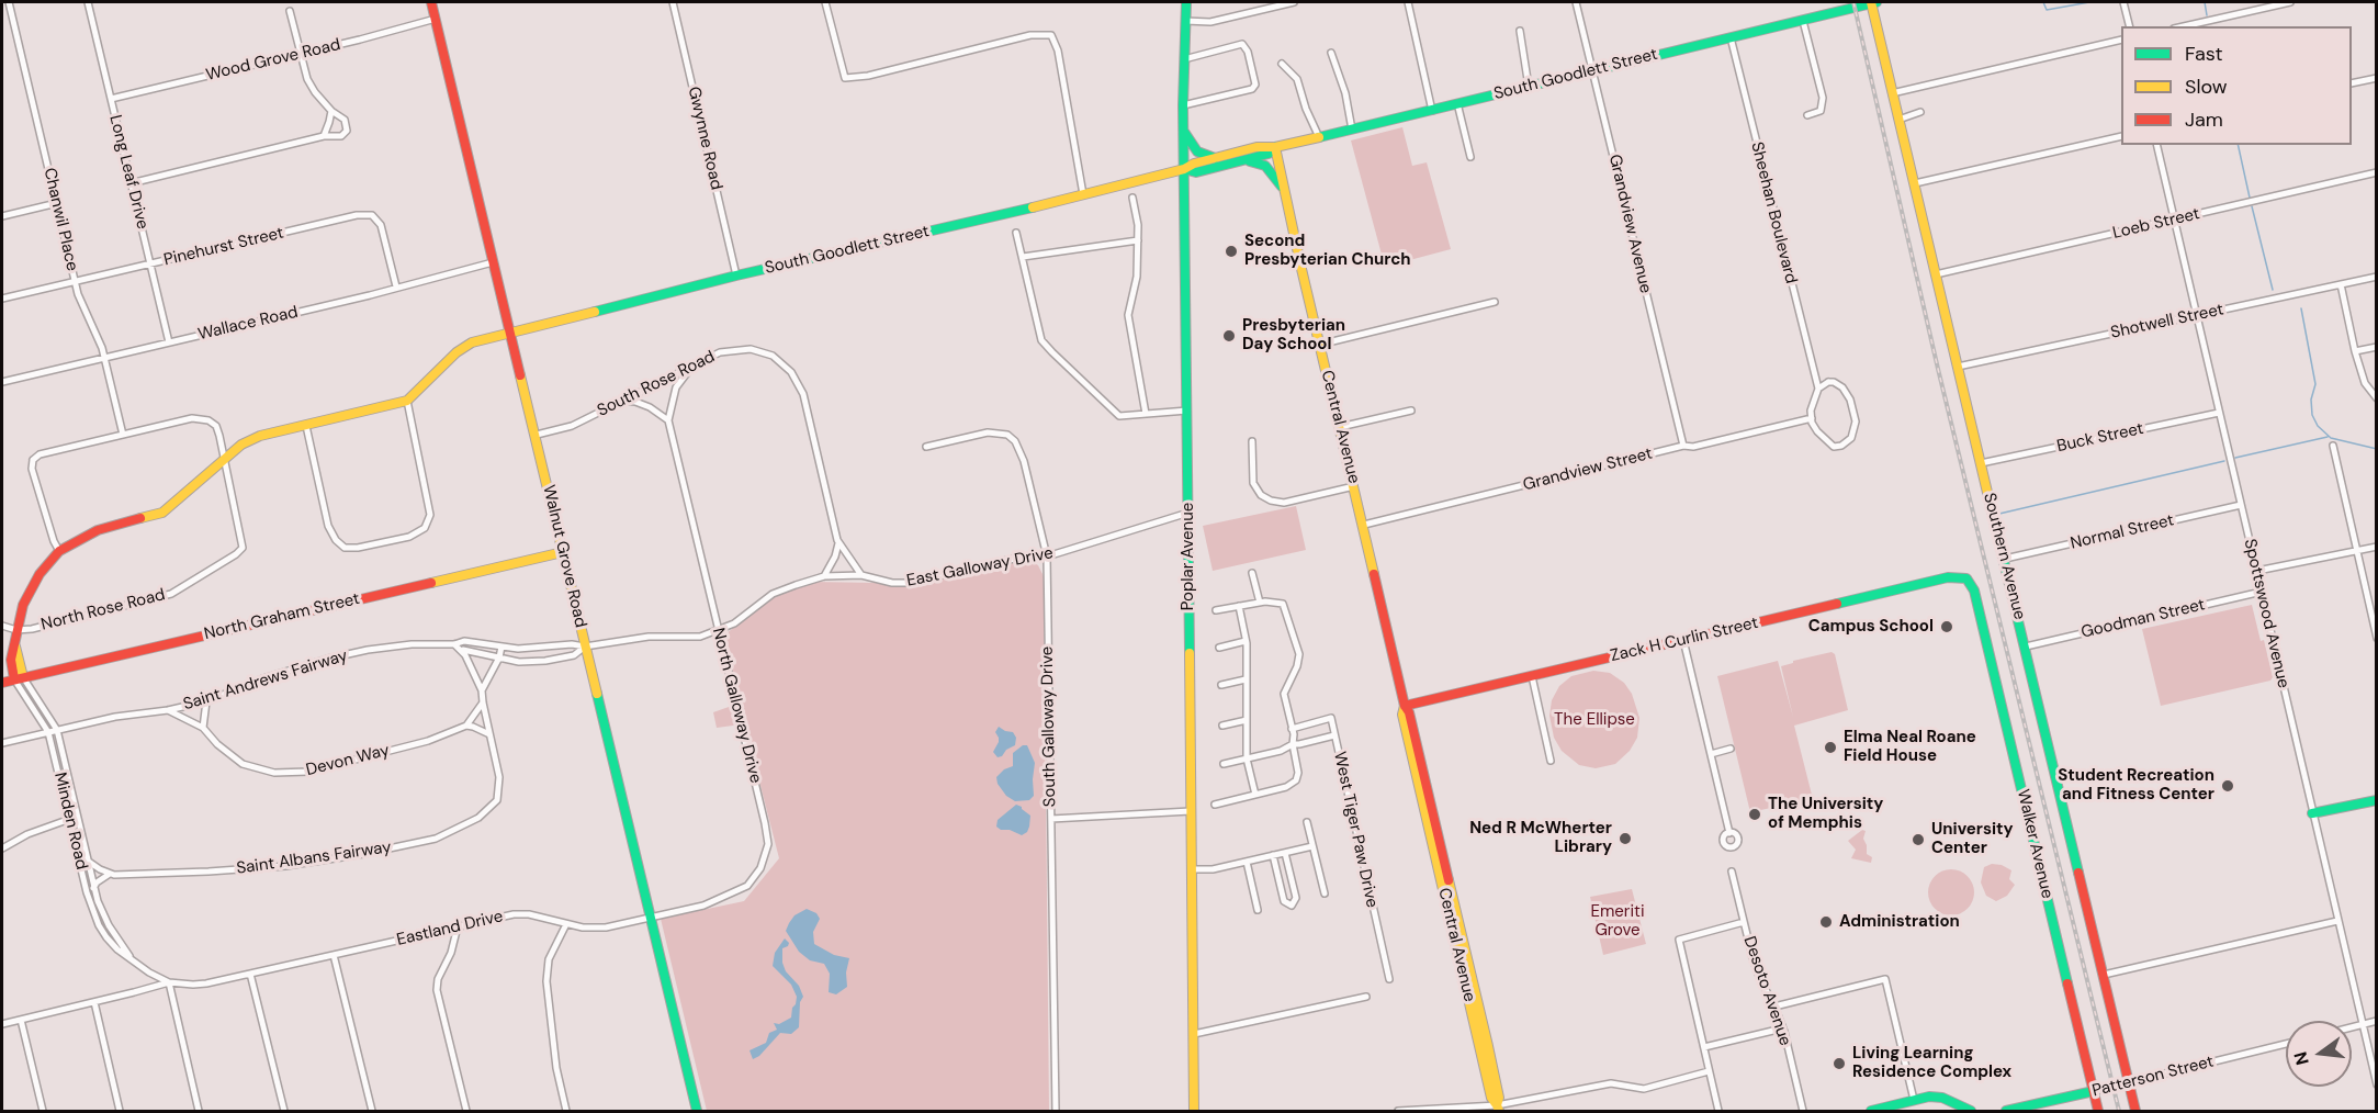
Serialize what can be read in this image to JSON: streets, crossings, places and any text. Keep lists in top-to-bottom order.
{
  "streets": {
    "main road": [
      "South Goodlett Street",
      "Central Avenue",
      "Walnut Grove Road",
      "Poplar Avenue",
      "Southern Avenue",
      "North Graham Street",
      "Zack H Curlin Street",
      "Walker Avenue",
      "Patterson Street"
    ],
    "street": [
      "Wood Grove Road",
      "Gwynne Road",
      "Long Leaf Drive",
      "Sheehan Boulevard",
      "Chanwil Place",
      "Grandview Avenue",
      "Loeb Street",
      "Pinehurst Street",
      "Shotwell Street",
      "Wallace Road",
      "South Rose Road",
      "Buck Street",
      "Grandview Street",
      "Normal Street",
      "East Galloway Drive",
      "North Rose Road",
      "Spottswood Avenue",
      "Goodman Street",
      "Saint Andrews Fairway",
      "North Galloway Drive",
      "South Galloway Drive",
      "Devon Way",
      "Minden Road",
      "West Tiger Paw Drive",
      "Saint Albans Fairway",
      "Eastland Drive",
      "Desoto Avenue"
    ]
  },
  "crossings": [
    ["Wood Grove Road", "Long Leaf Drive"],
    ["Wood Grove Road", "Walnut Grove Road"],
    ["South Goodlett Street", "Gwynne Road"],
    ["South Goodlett Street", "Sheehan Boulevard"],
    ["South Goodlett Street", "Grandview Avenue"],
    ["South Goodlett Street", "Central Avenue"],
    ["South Goodlett Street", "Walnut Grove Road"],
    ["South Goodlett Street", "Poplar Avenue"],
    ["South Goodlett Street", "Southern Avenue"],
    ["Long Leaf Drive", "Pinehurst Street"],
    ["Long Leaf Drive", "Wallace Road"],
    ["Sheehan Boulevard", "Grandview Street"],
    ["Chanwil Place", "Pinehurst Street"],
    ["Chanwil Place", "Wallace Road"],
    ["Grandview Avenue", "Grandview Street"],
    ["Loeb Street", "Southern Avenue"],
    ["Loeb Street", "Spottswood Avenue"],
    ["Pinehurst Street", "Wallace Road"],
    ["Shotwell Street", "Southern Avenue"],
    ["Shotwell Street", "Spottswood Avenue"],
    ["Wallace Road", "Walnut Grove Road"],
    ["South Rose Road", "Walnut Grove Road"],
    ["South Rose Road", "East Galloway Drive"],
    ["South Rose Road", "North Galloway Drive"],
    ["Central Avenue", "Grandview Street"],
    ["Central Avenue", "Zack H Curlin Street"],
    ["Buck Street", "Southern Avenue"],
    ["Buck Street", "Spottswood Avenue"],
    ["Normal Street", "Southern Avenue"],
    ["Normal Street", "Spottswood Avenue"],
    ["Walnut Grove Road", "East Galloway Drive"],
    ["Walnut Grove Road", "North Graham Street"],
    ["Walnut Grove Road", "Saint Andrews Fairway"],
    ["Walnut Grove Road", "North Galloway Drive"],
    ["Walnut Grove Road", "Eastland Drive"],
    ["Poplar Avenue", "East Galloway Drive"],
    ["Southern Avenue", "Goodman Street"],
    ["Southern Avenue", "Patterson Street"],
    ["East Galloway Drive", "Saint Andrews Fairway"],
    ["East Galloway Drive", "North Galloway Drive"],
    ["East Galloway Drive", "South Galloway Drive"],
    ["Spottswood Avenue", "Goodman Street"],
    ["North Graham Street", "Minden Road"],
    ["Zack H Curlin Street", "Walker Avenue"],
    ["Saint Andrews Fairway", "Devon Way"],
    ["Saint Andrews Fairway", "Minden Road"],
    ["Saint Andrews Fairway", "Saint Albans Fairway"],
    ["North Galloway Drive", "Eastland Drive"],
    ["Minden Road", "Eastland Drive"],
    ["Walker Avenue", "Patterson Street"]
  ],
  "parks": ["The Ellipse", "Emeriti Grove"],
  "places": [
    "Second Presbyterian Church",
    "Presbyterian Day School",
    "Campus School",
    "Elma Neal Roane Field House",
    "Student Recreation and Fitness Center",
    "The University of Memphis",
    "Ned R McWherter Library",
    "University Center",
    "Administration",
    "Living Learning Residence Complex"
  ],
  "legend": ["Fast", "Slow", "Jam"],
  "north": "left"
}
